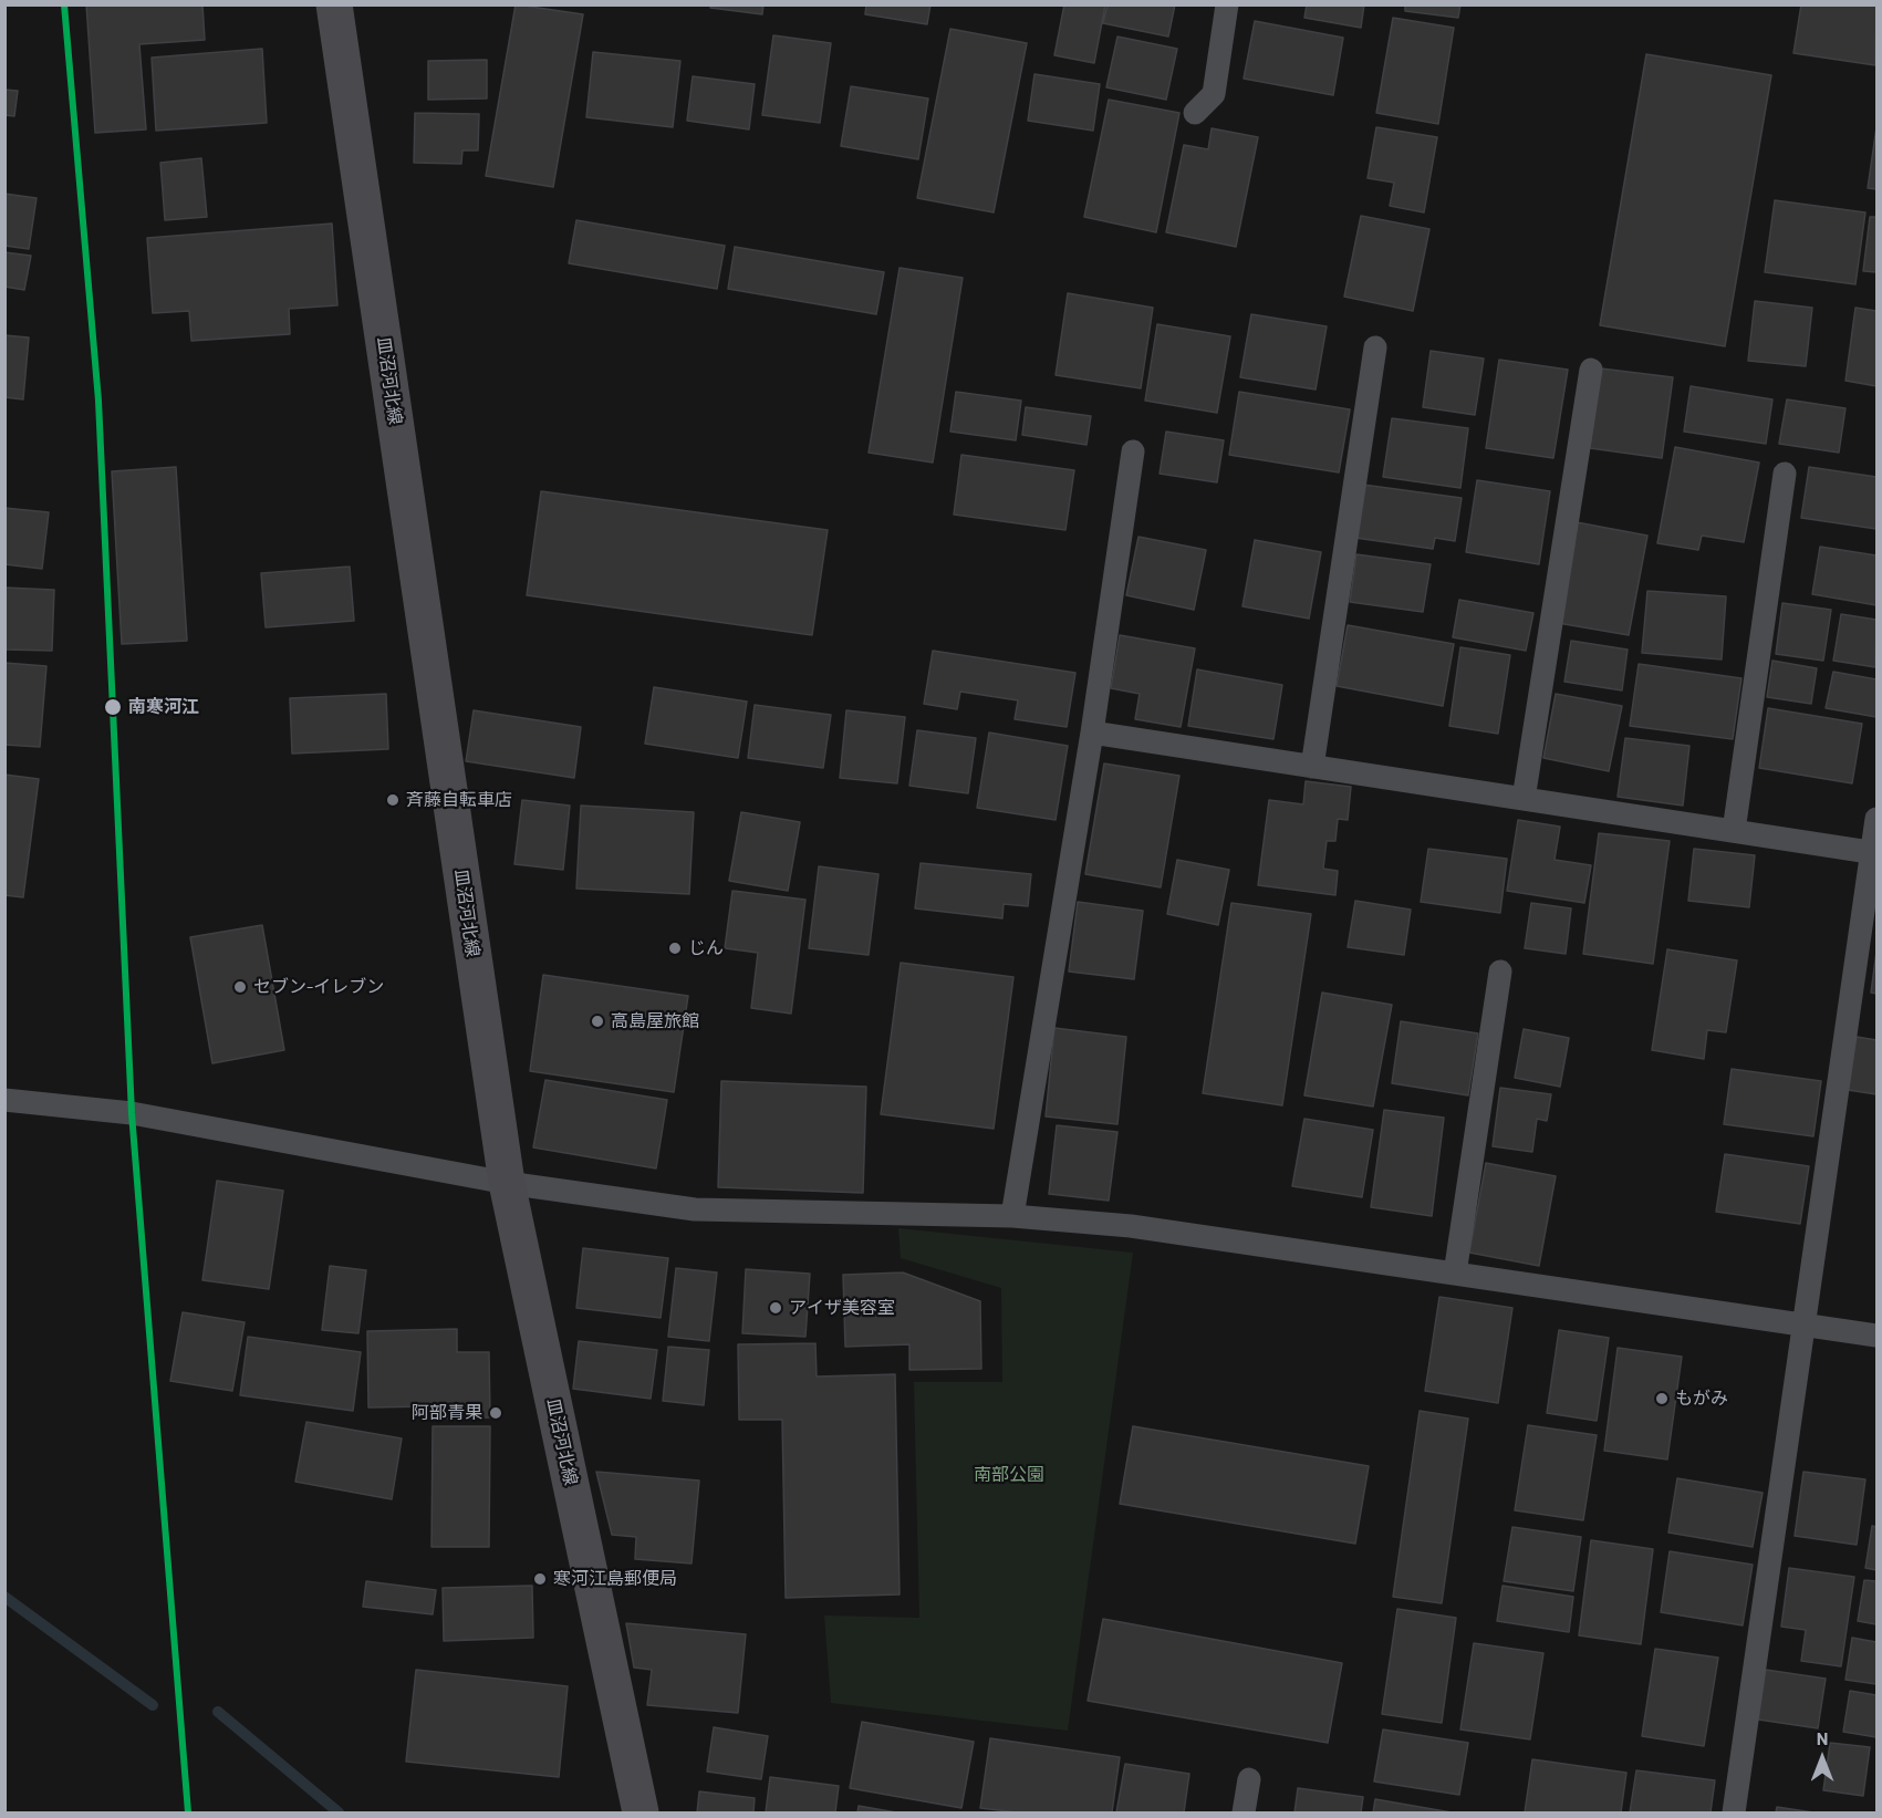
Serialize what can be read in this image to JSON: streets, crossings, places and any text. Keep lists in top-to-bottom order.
{
  "streets": {
    "main road": ["皿沼河北線"]
  },
  "parks": ["南部公園"],
  "places": [
    "南寒河江",
    "斉藤自転車店",
    "じん",
    "セブン-イレブン",
    "高島屋旅館",
    "アイザ美容室",
    "もがみ",
    "阿部青果",
    "寒河江島郵便局"
  ],
  "north": "top"
}
